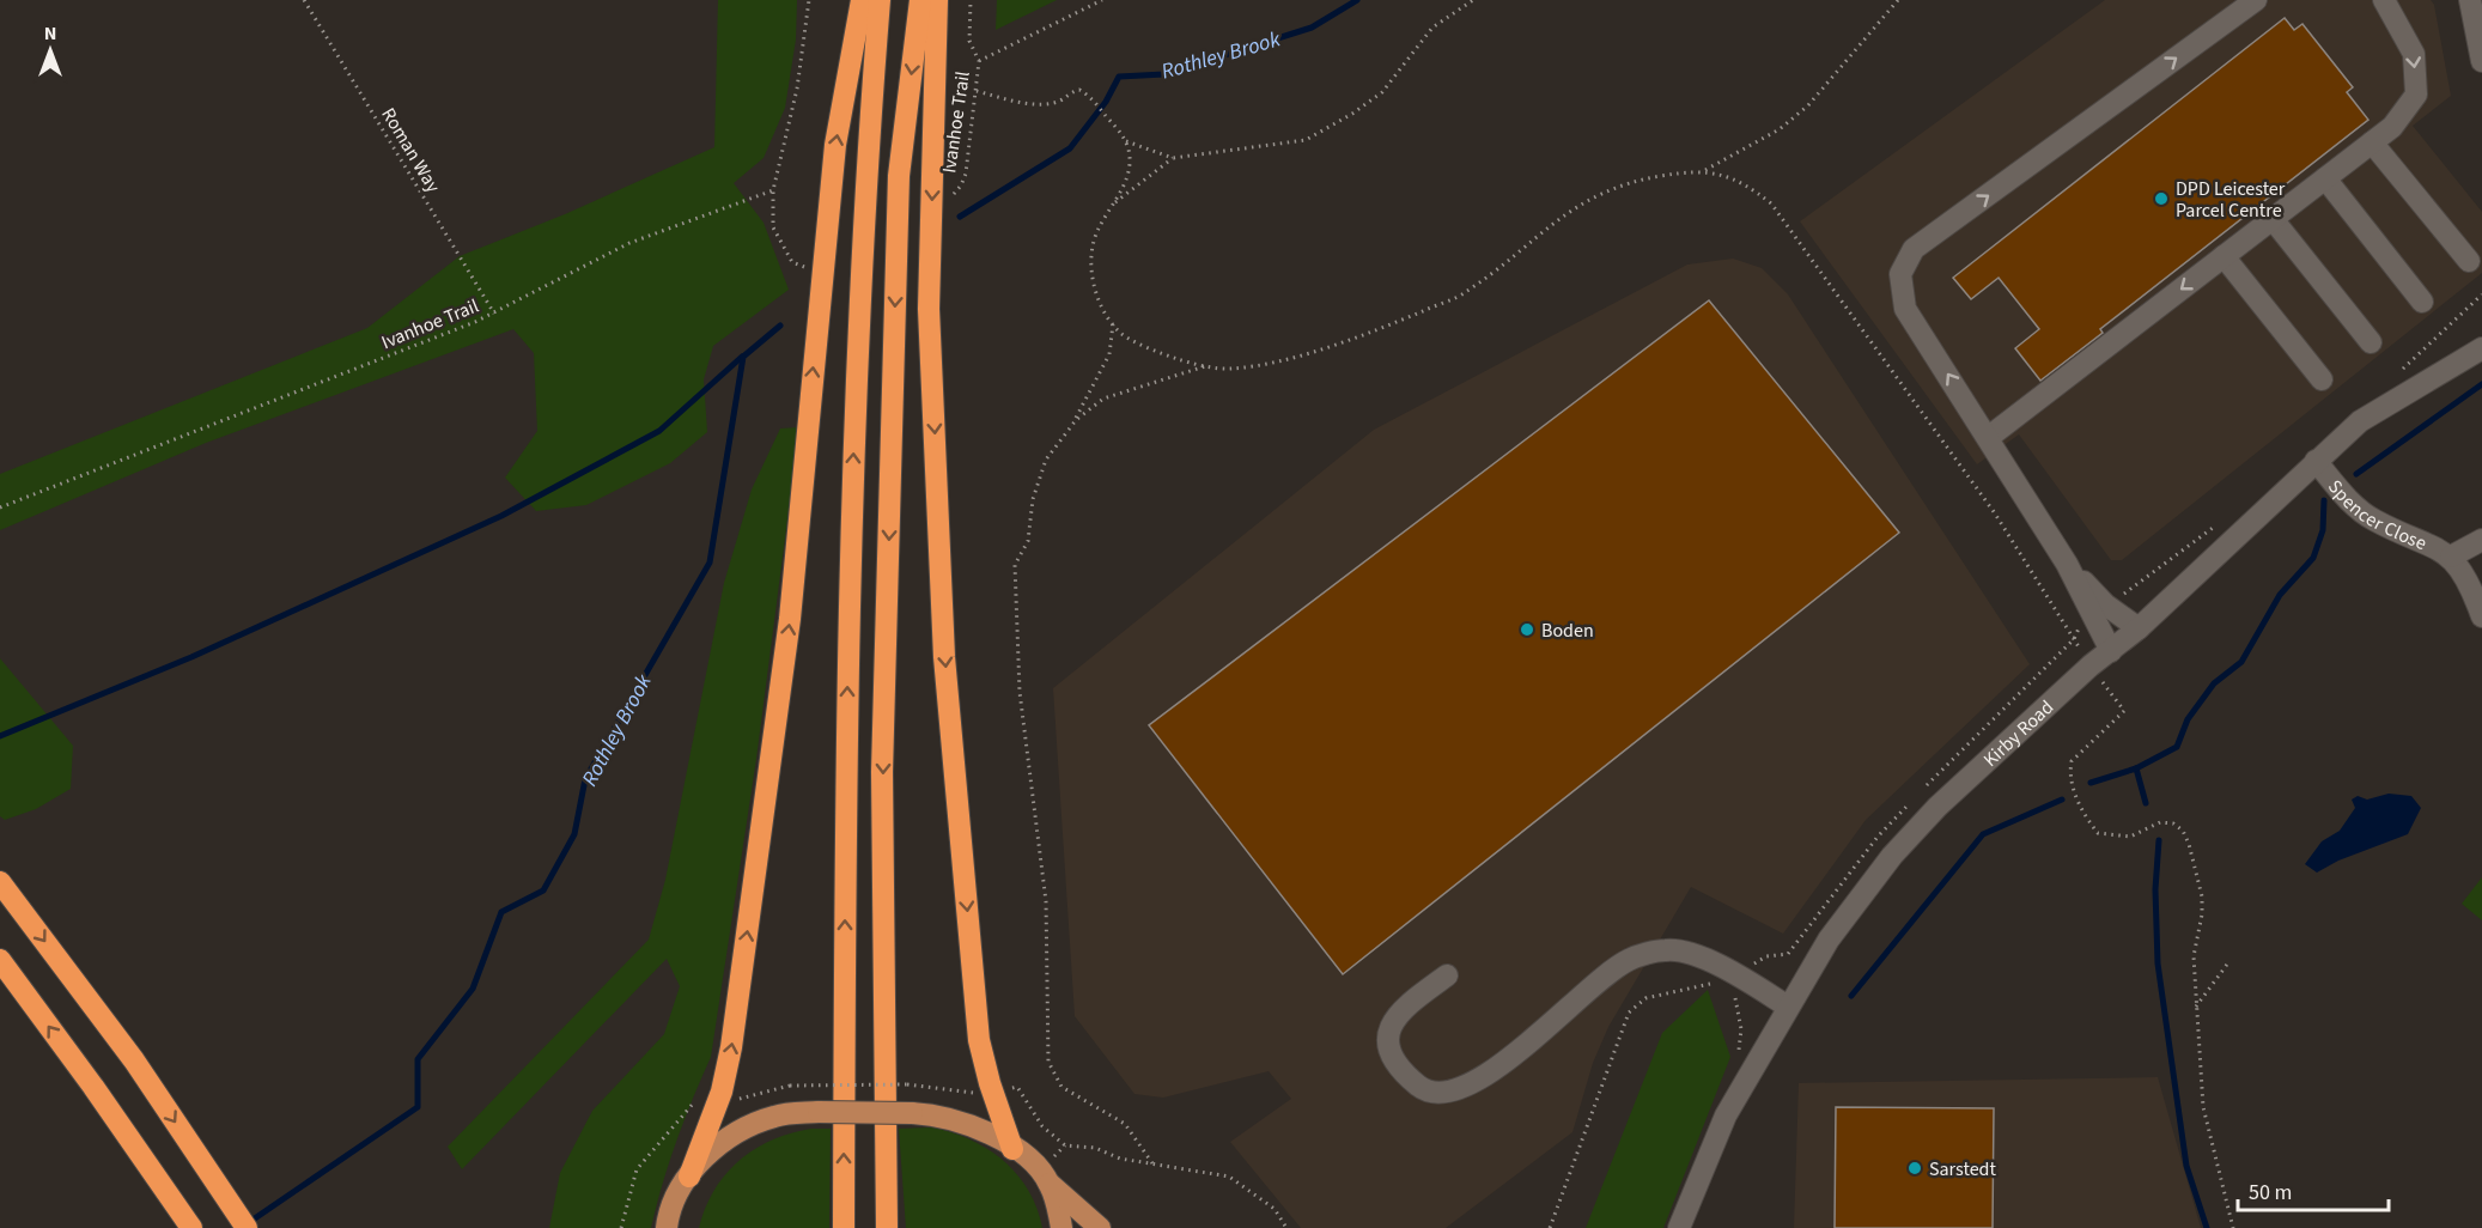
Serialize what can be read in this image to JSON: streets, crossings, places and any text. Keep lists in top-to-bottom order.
{
  "streets": {
    "street": ["Spencer Close", "Kirby Road"],
    "path": ["Ivanhoe Trail", "Roman Way"]
  },
  "crossings": [
    ["Ivanhoe Trail", "Roman Way"],
    ["Spencer Close", "Kirby Road"]
  ],
  "water": ["Rothley Brook"],
  "places": ["DPD Leicester Parcel Centre", "Boden", "Sarstedt"],
  "scale_bar": "50 m",
  "north": "top"
}
